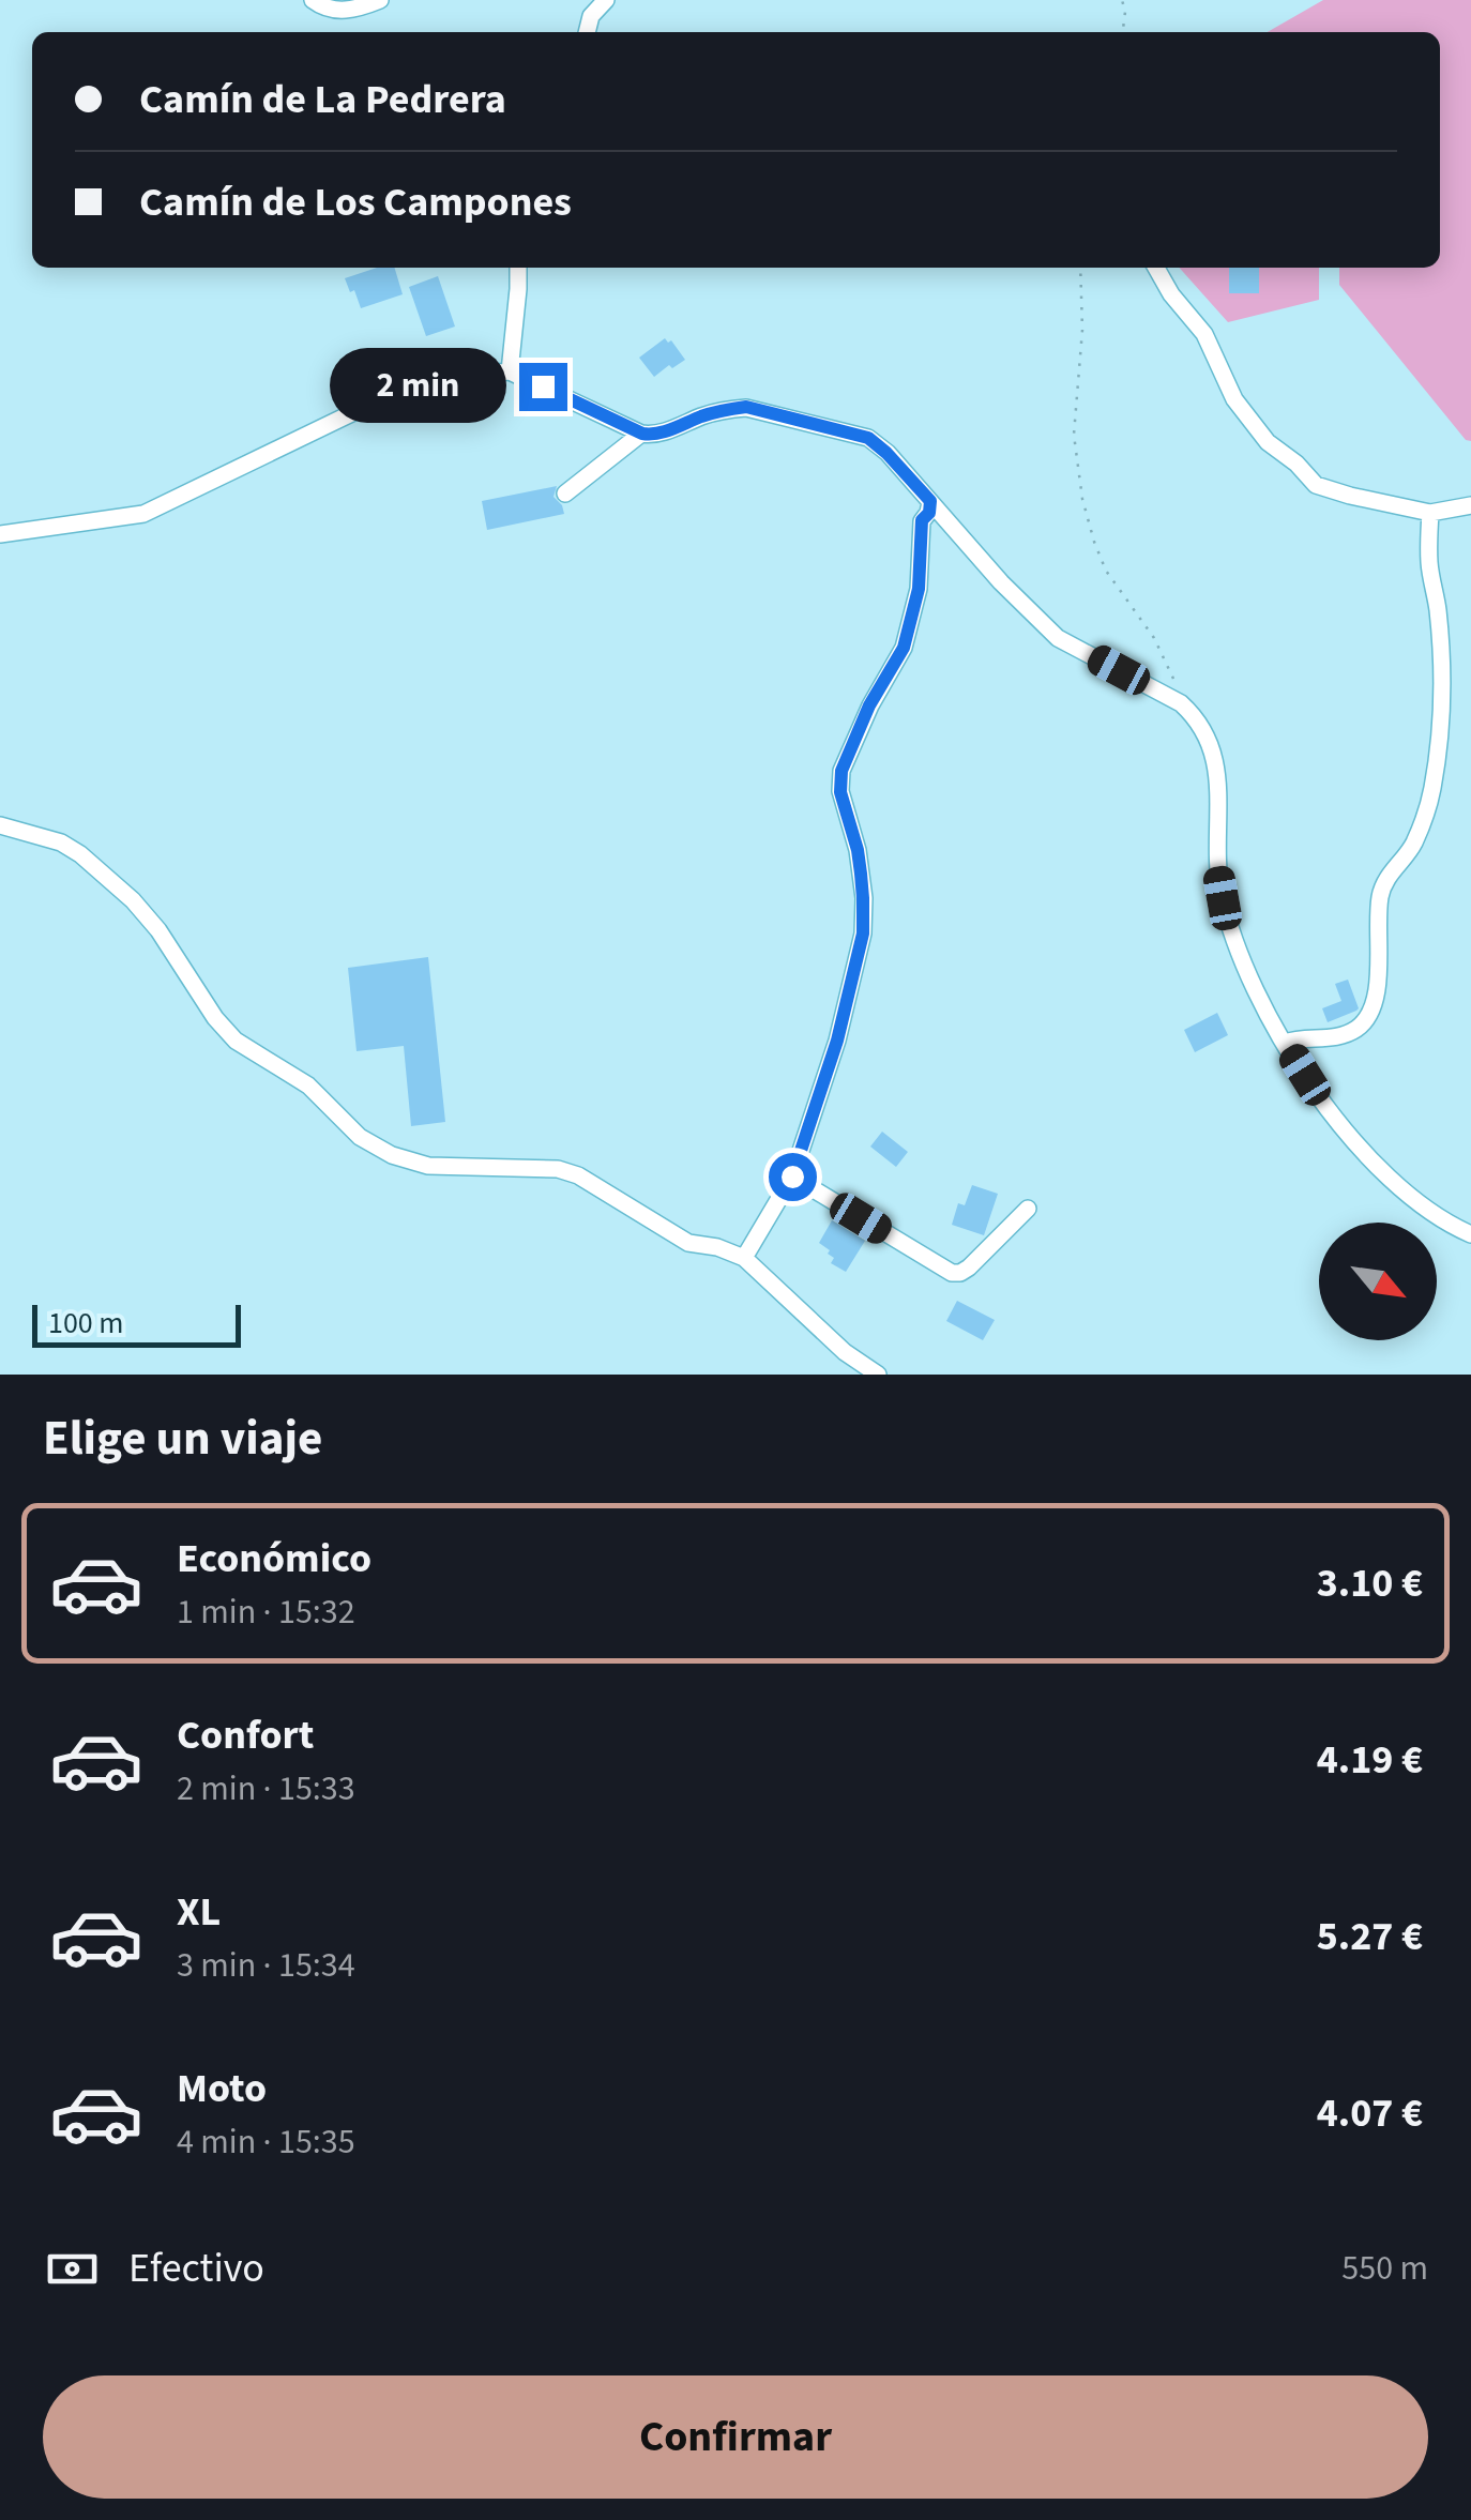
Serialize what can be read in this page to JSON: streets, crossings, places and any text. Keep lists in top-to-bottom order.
{
  "scale_bar": "100 m",
  "north": "bottom right",
  "page": {
    "banner": ["Camín de La Pedrera", "Camín de Los Campones"],
    "bubble": "2 min",
    "scale": "100 m",
    "heading": "Elige un viaje",
    "list": [
      {
        "name": "Económico",
        "note": "1 min · 15:32",
        "value": "3.10 €"
      },
      {
        "name": "Confort",
        "note": "2 min · 15:33",
        "value": "4.19 €"
      },
      {
        "name": "XL",
        "note": "3 min · 15:34",
        "value": "5.27 €"
      },
      {
        "name": "Moto",
        "note": "4 min · 15:35",
        "value": "4.07 €"
      }
    ],
    "pay": ["Efectivo", "550 m"],
    "buttons": "Confirmar"
  }
}
